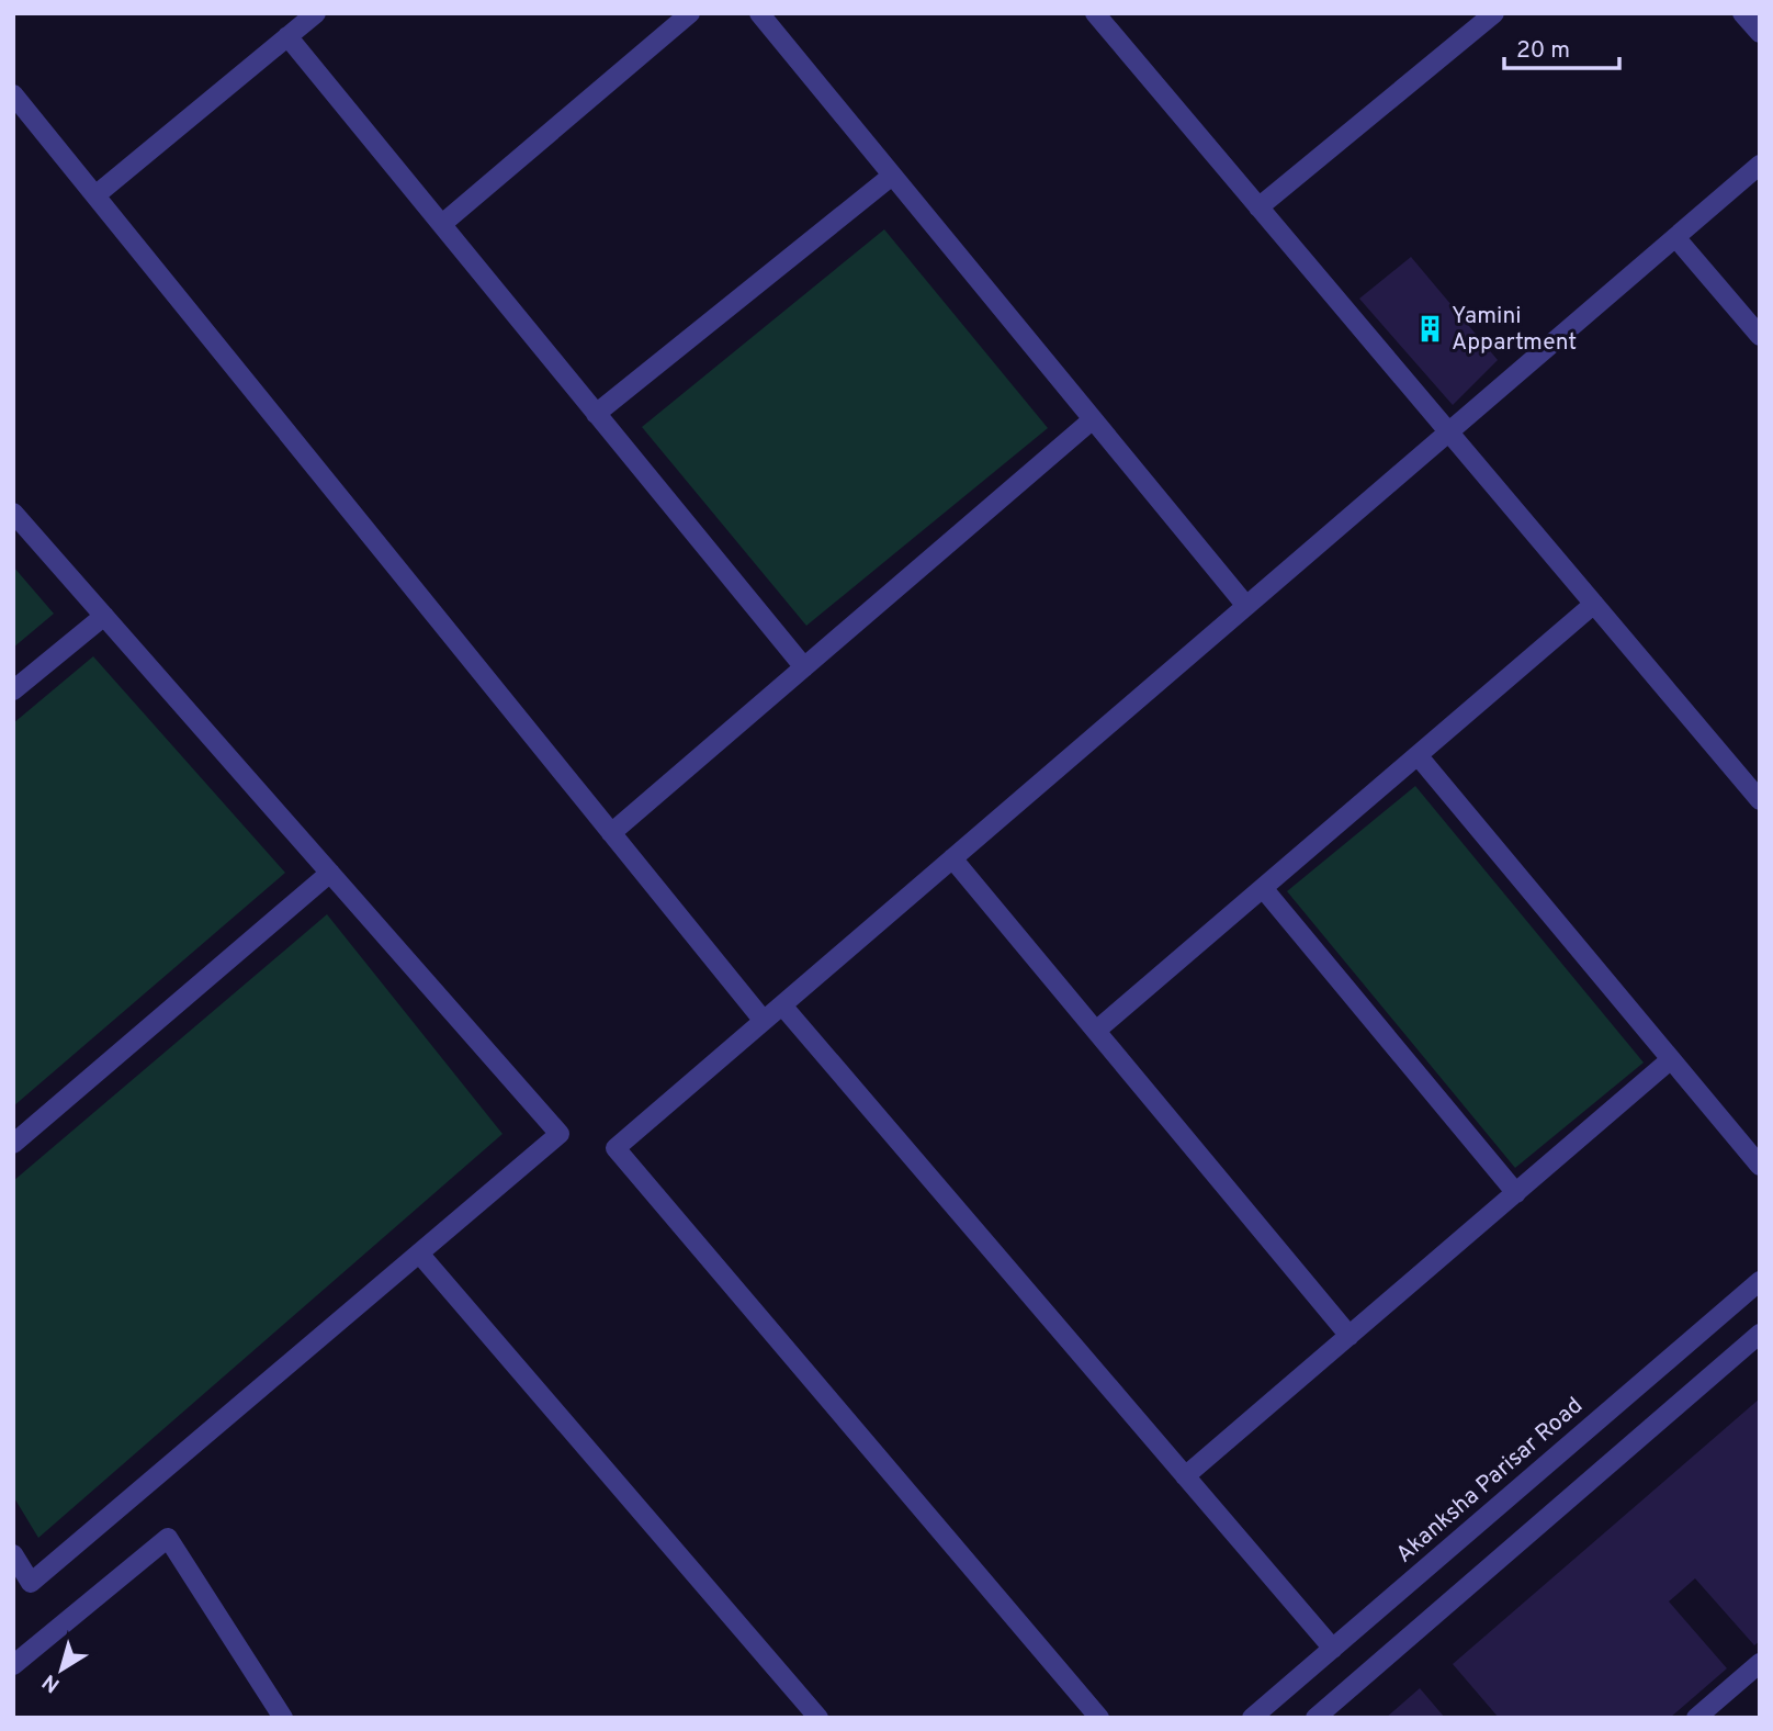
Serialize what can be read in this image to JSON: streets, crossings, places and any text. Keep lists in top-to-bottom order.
{
  "streets": {
    "street": ["Akanksha Parisar Road"]
  },
  "places": {
    "building": ["Yamini Appartment"]
  },
  "scale_bar": "20 m",
  "north": "bottom left"
}
